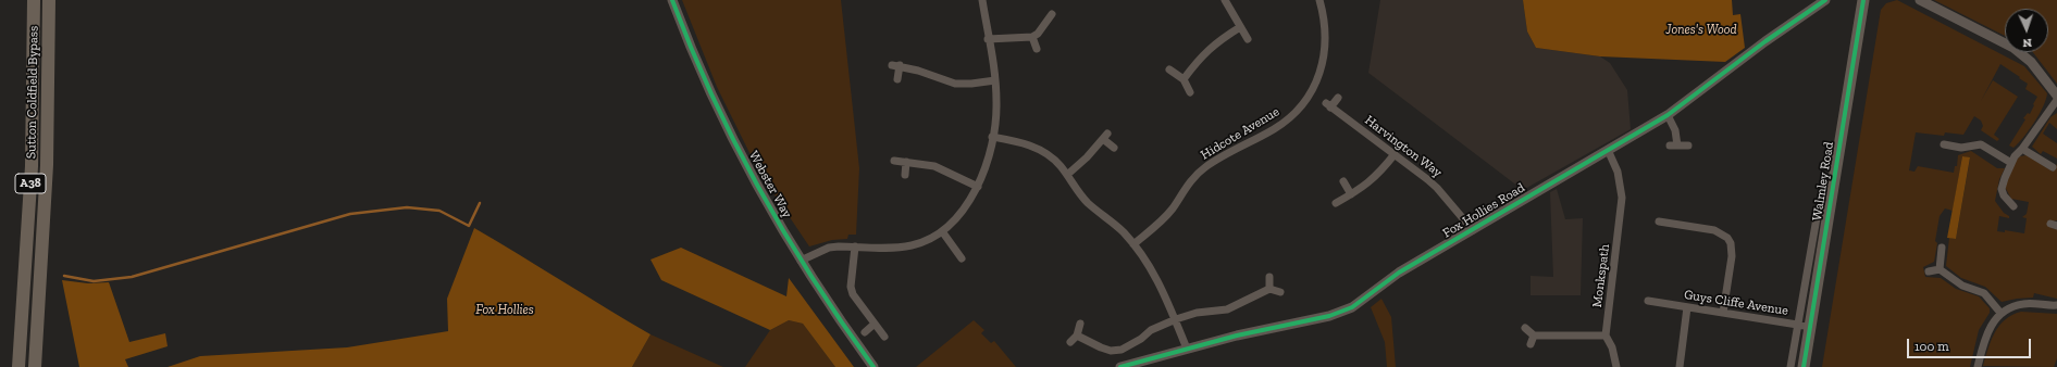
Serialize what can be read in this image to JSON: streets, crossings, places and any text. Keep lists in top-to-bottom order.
{
  "streets": {
    "highway": ["Sutton Coldfield Bypass", "A38"],
    "main road": ["Walmley Road"],
    "street": [
      "Hidcote Avenue",
      "Harvington Way",
      "Webster Way",
      "Fox Hollies Road",
      "Monkspath",
      "Guys Cliffe Avenue"
    ]
  },
  "crossings": [
    ["Harvington Way", "Fox Hollies Road"],
    ["Walmley Road", "Guys Cliffe Avenue"],
    ["Fox Hollies Road", "Monkspath"]
  ],
  "parks": ["Jones's Wood", "Fox Hollies"],
  "scale_bar": "100 m",
  "north": "bottom"
}
